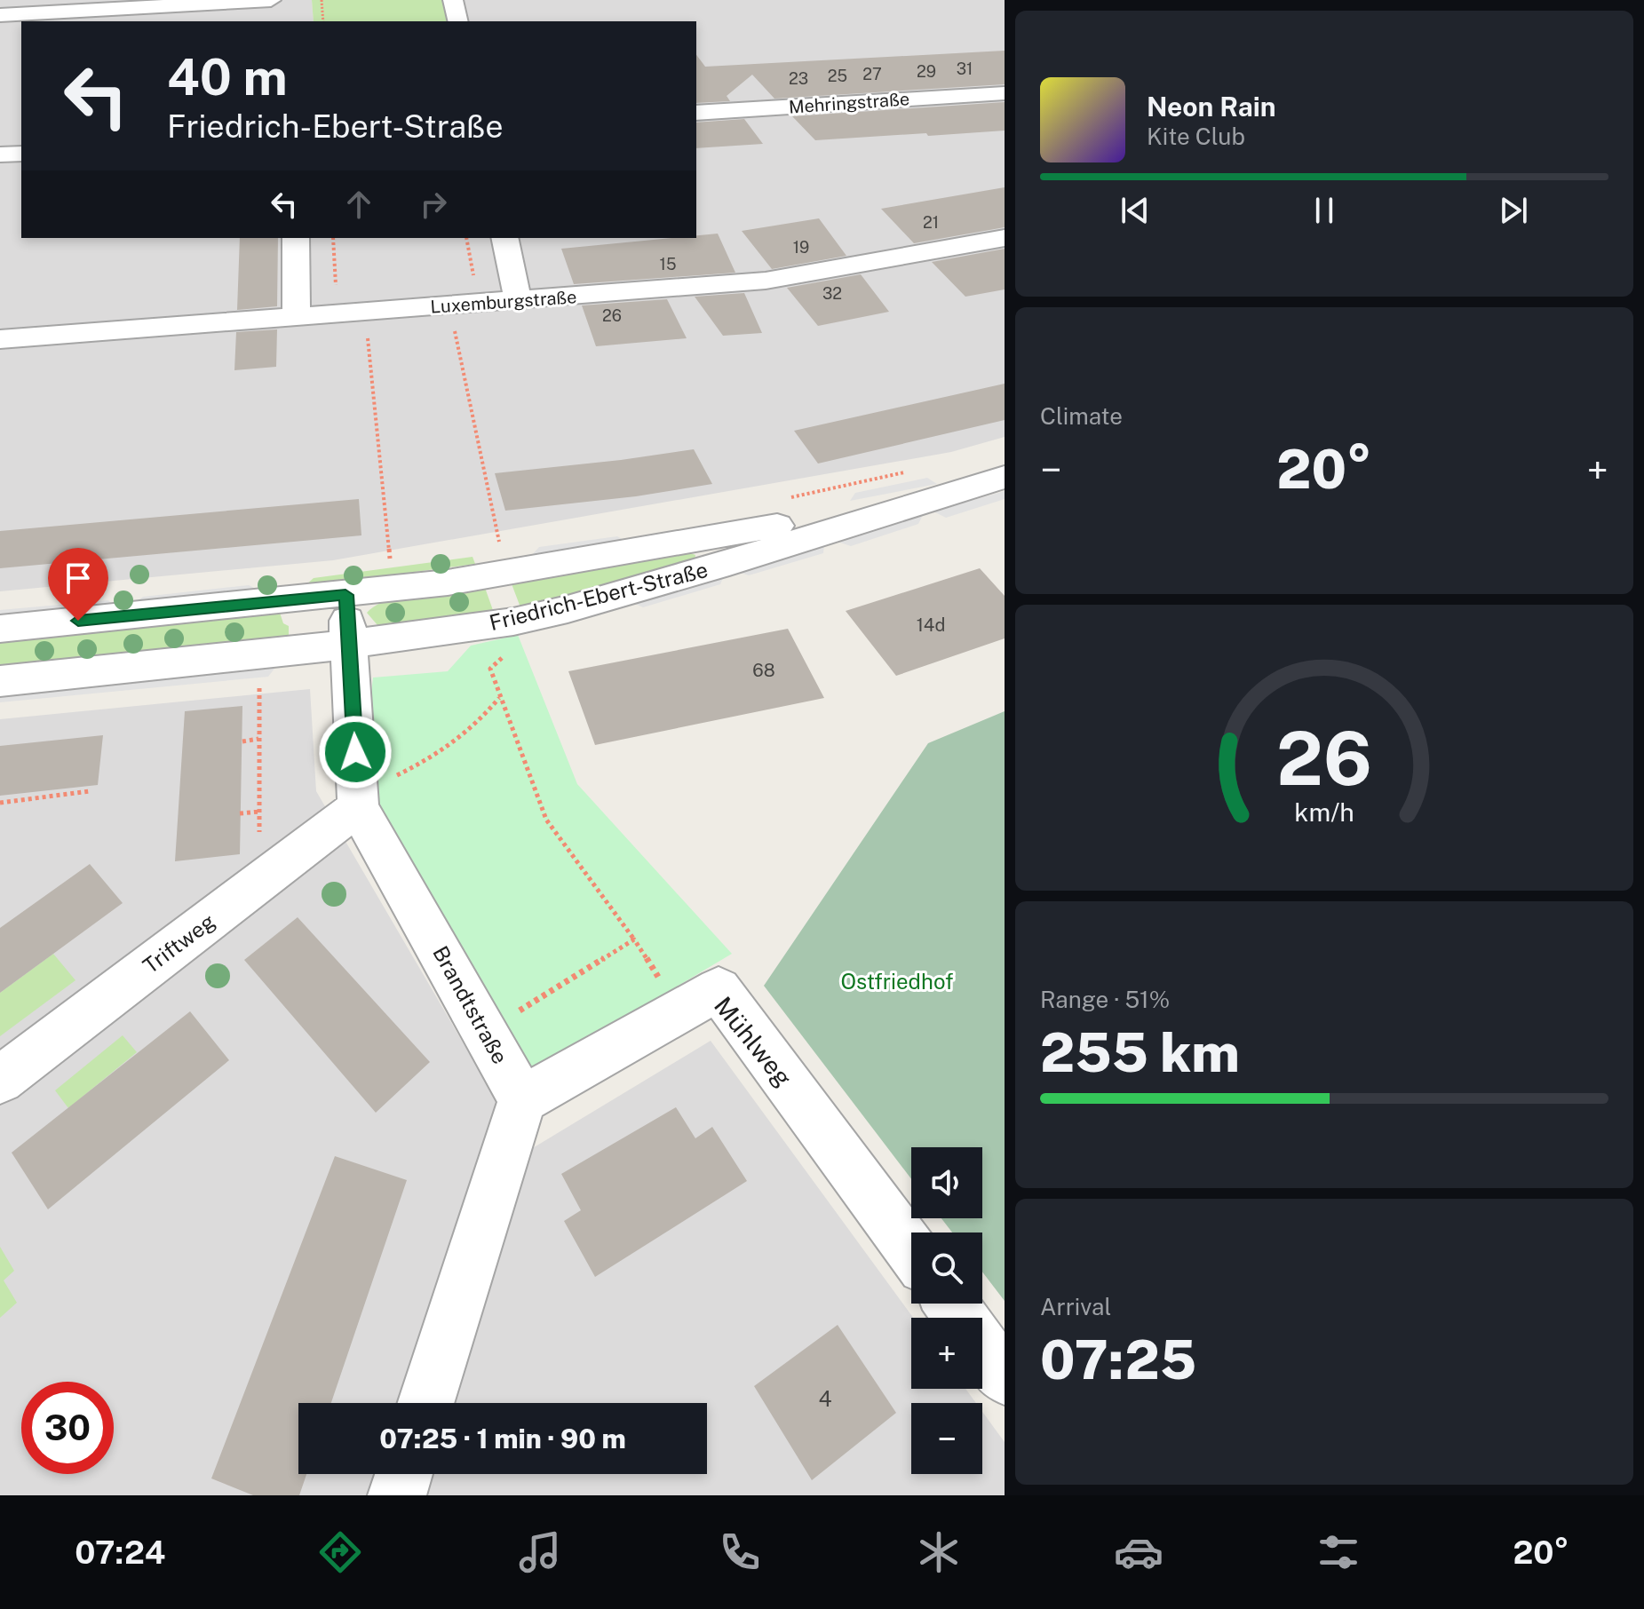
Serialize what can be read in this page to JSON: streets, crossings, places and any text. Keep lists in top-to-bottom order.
{
  "streets": {
    "street": [
      "Mehringstraße",
      "Luxemburgstraße",
      "Friedrich-Ebert-Straße",
      "Triftweg",
      "Brandtstraße",
      "Mühlweg"
    ]
  },
  "crossings": [
    ["Friedrich-Ebert-Straße", "Brandtstraße"],
    ["Triftweg", "Brandtstraße"],
    ["Brandtstraße", "Mühlweg"]
  ],
  "parks": ["Ostfriedhof"],
  "house_numbers": [
    "31",
    "29",
    "27",
    "25",
    "23",
    "21",
    "19",
    "15",
    "32",
    "26",
    "14d",
    "68",
    "4"
  ],
  "page": {
    "turn": ["40 m", "Friedrich-Ebert-Straße"],
    "song": ["Neon Rain", "Kite Club"],
    "tile": [
      "Climate",
      ["Range · 51%", "255 km"],
      ["Arrival", "07:25"]
    ],
    "heat": ["−", "20°", "+"],
    "map_buttons": ["+", "−"],
    "limit": "30",
    "trip": "07:25 · 1 min · 90 m",
    "tabs": ["07:24", "20°"],
    "gauge": ["26", "km/h"]
  }
}
